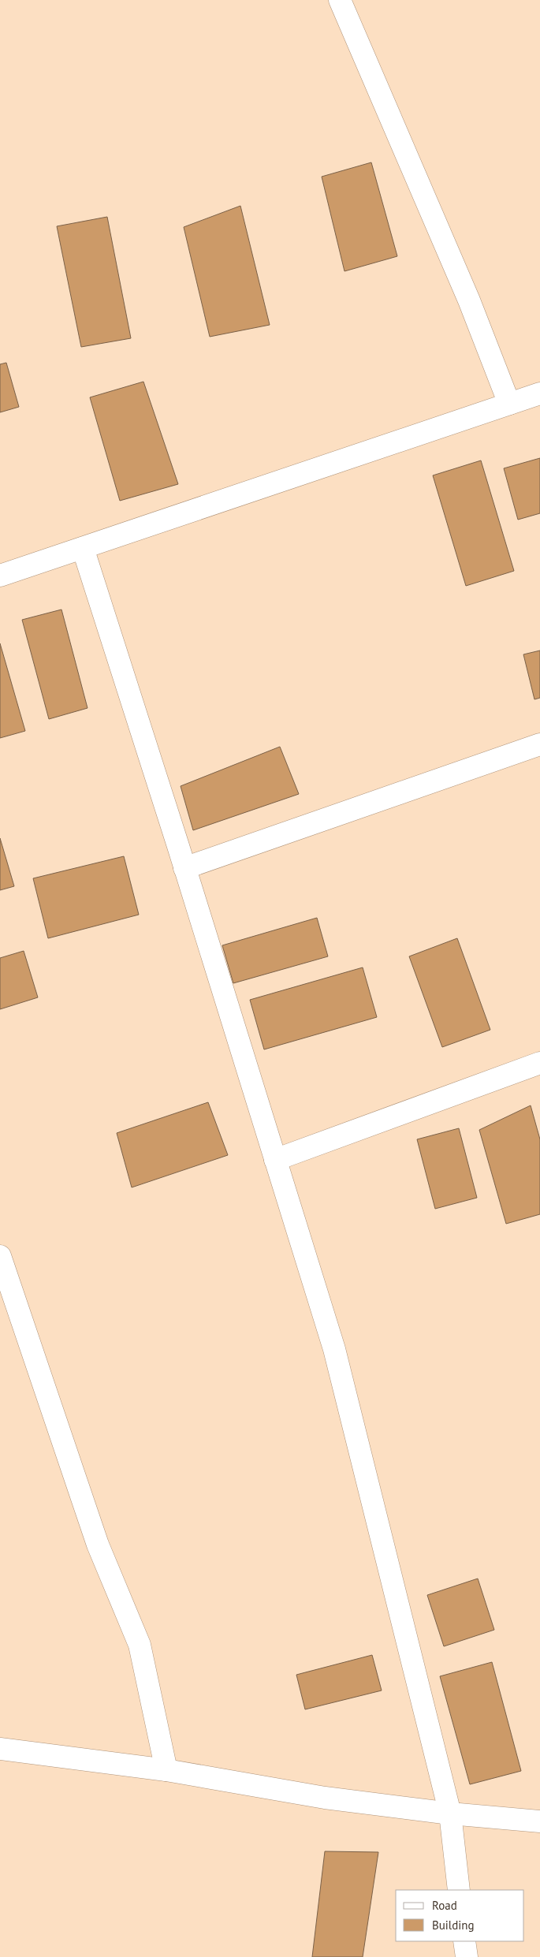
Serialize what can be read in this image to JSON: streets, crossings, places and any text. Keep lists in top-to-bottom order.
{
  "legend": ["Road", "Building"]
}
